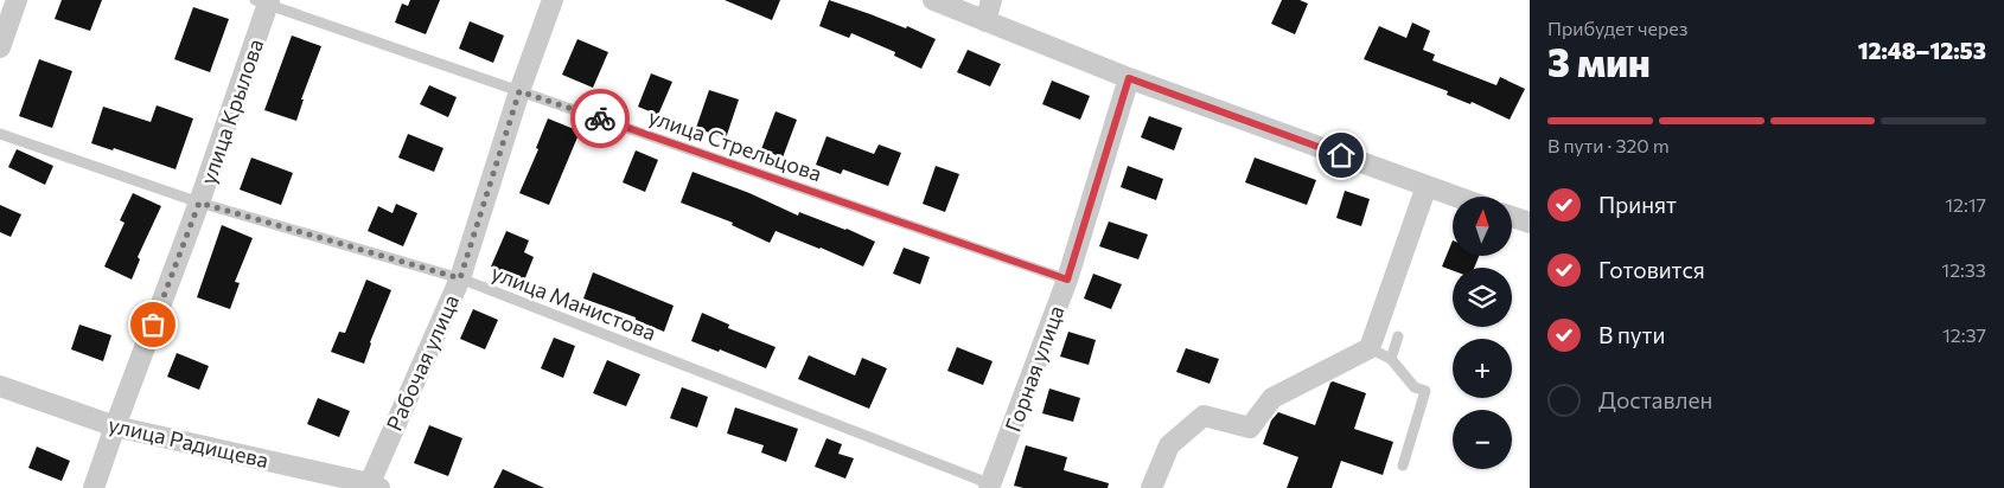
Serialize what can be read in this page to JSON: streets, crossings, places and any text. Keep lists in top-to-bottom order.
{
  "streets": {
    "street": [
      "улица Крылова",
      "Рабочая улица",
      "Горная улица",
      "улица Радищева"
    ],
    "lane": ["улица Стрельцова", "улица Манистова"]
  },
  "crossings": [
    ["улица Крылова", "улица Стрельцова"],
    ["улица Крылова", "улица Манистова"],
    ["улица Крылова", "улица Радищева"],
    ["улица Стрельцова", "Рабочая улица"],
    ["улица Стрельцова", "Горная улица"],
    ["улица Манистова", "Рабочая улица"],
    ["улица Манистова", "Горная улица"],
    ["Рабочая улица", "улица Радищева"]
  ],
  "north": "top",
  "page": {
    "heading": ["3 мин", "Прибудет через", "12:48–12:53"],
    "bar": "В пути · 320 m",
    "list": [
      ["Принят", "12:17"],
      ["Готовится", "12:33"],
      ["В пути", "12:37"],
      "Доставлен"
    ],
    "map_buttons": ["+", "−"]
  }
}
